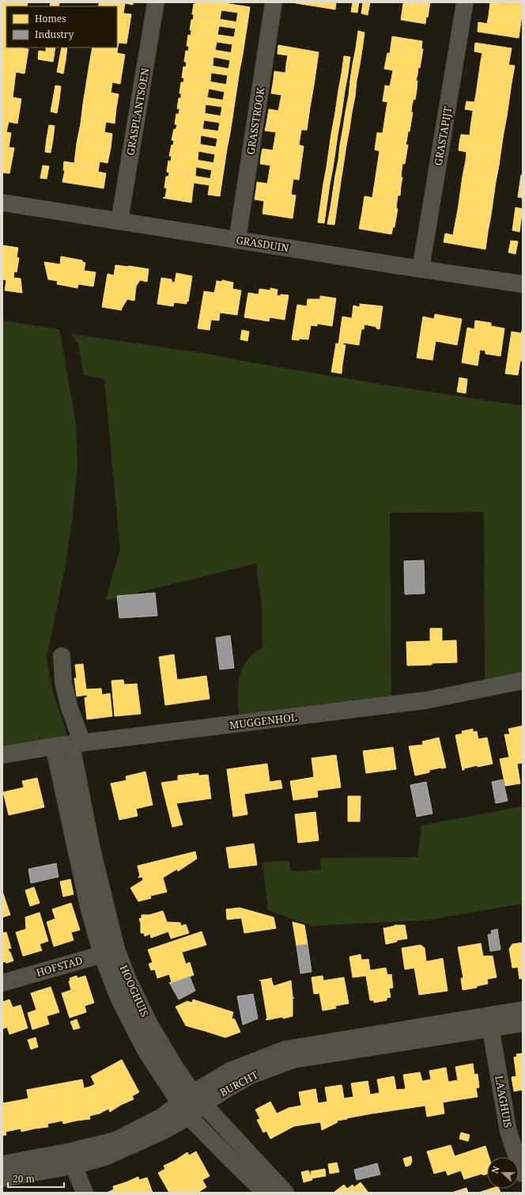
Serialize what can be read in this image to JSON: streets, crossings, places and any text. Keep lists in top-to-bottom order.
{
  "streets": {
    "street": [
      "GRASPLANTSOEN",
      "GRASSTROOK",
      "GRASTAPIJT",
      "GRASDUIN",
      "MUGGENHOL",
      "HOFSTAD",
      "HOOGHUIS",
      "BURCHT",
      "LAAGHUIS"
    ]
  },
  "crossings": [
    ["GRASPLANTSOEN", "GRASDUIN"],
    ["GRASSTROOK", "GRASDUIN"],
    ["GRASTAPIJT", "GRASDUIN"],
    ["MUGGENHOL", "HOOGHUIS"],
    ["HOFSTAD", "HOOGHUIS"],
    ["HOOGHUIS", "BURCHT"],
    ["BURCHT", "LAAGHUIS"]
  ],
  "legend": ["Homes", "Industry"],
  "scale_bar": "20 m",
  "north": "left"
}
